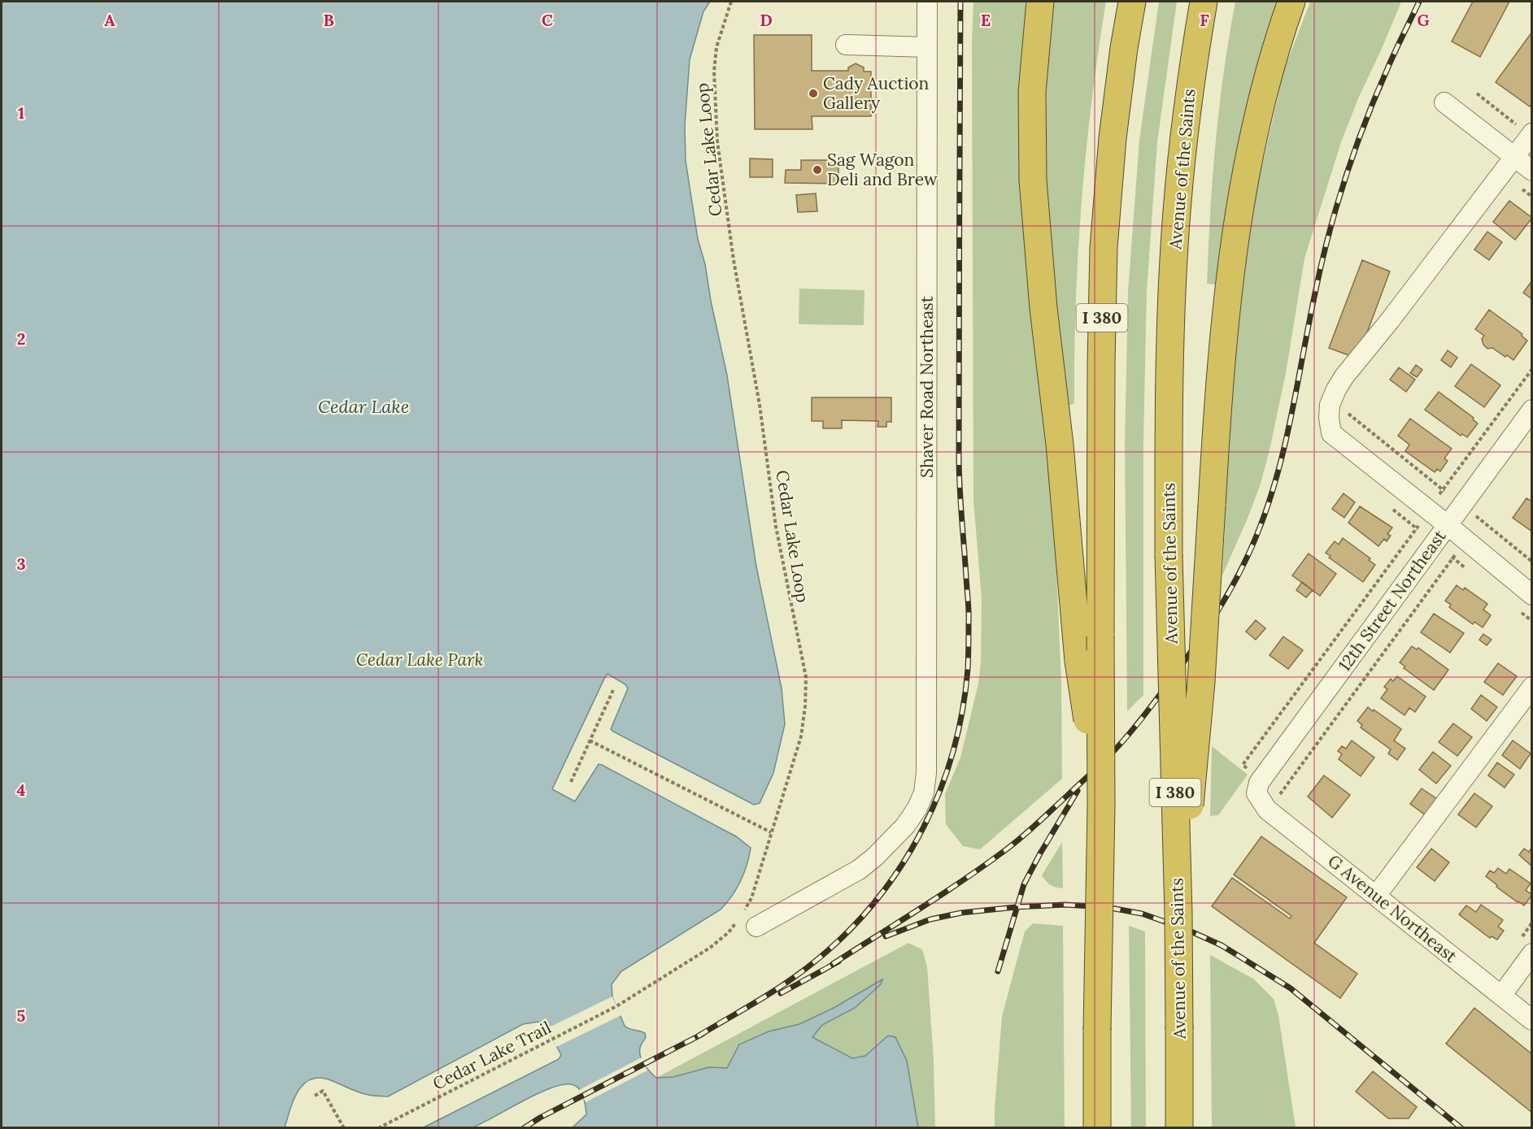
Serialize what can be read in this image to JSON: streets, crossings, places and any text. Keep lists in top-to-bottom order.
{
  "streets": {
    "highway": ["Avenue of the Saints", "I 380"],
    "street": ["Shaver Road Northeast", "12th Street Northeast", "G Avenue Northeast"],
    "path": ["Cedar Lake Loop", "Cedar Lake Trail"]
  },
  "crossings": [
    ["Cedar Lake Loop", "Shaver Road Northeast"],
    ["Cedar Lake Loop", "Cedar Lake Trail"],
    ["12th Street Northeast", "G Avenue Northeast"]
  ],
  "water": ["Cedar Lake"],
  "parks": ["Cedar Lake Park"],
  "places": ["Cady Auction Gallery", "Sag Wagon Deli and Brew"],
  "grid": {
    "columns": [
      "A",
      "B",
      "C",
      "D",
      "E",
      "F",
      "G"
    ],
    "rows": [
      "1",
      "2",
      "3",
      "4",
      "5"
    ]
  }
}
